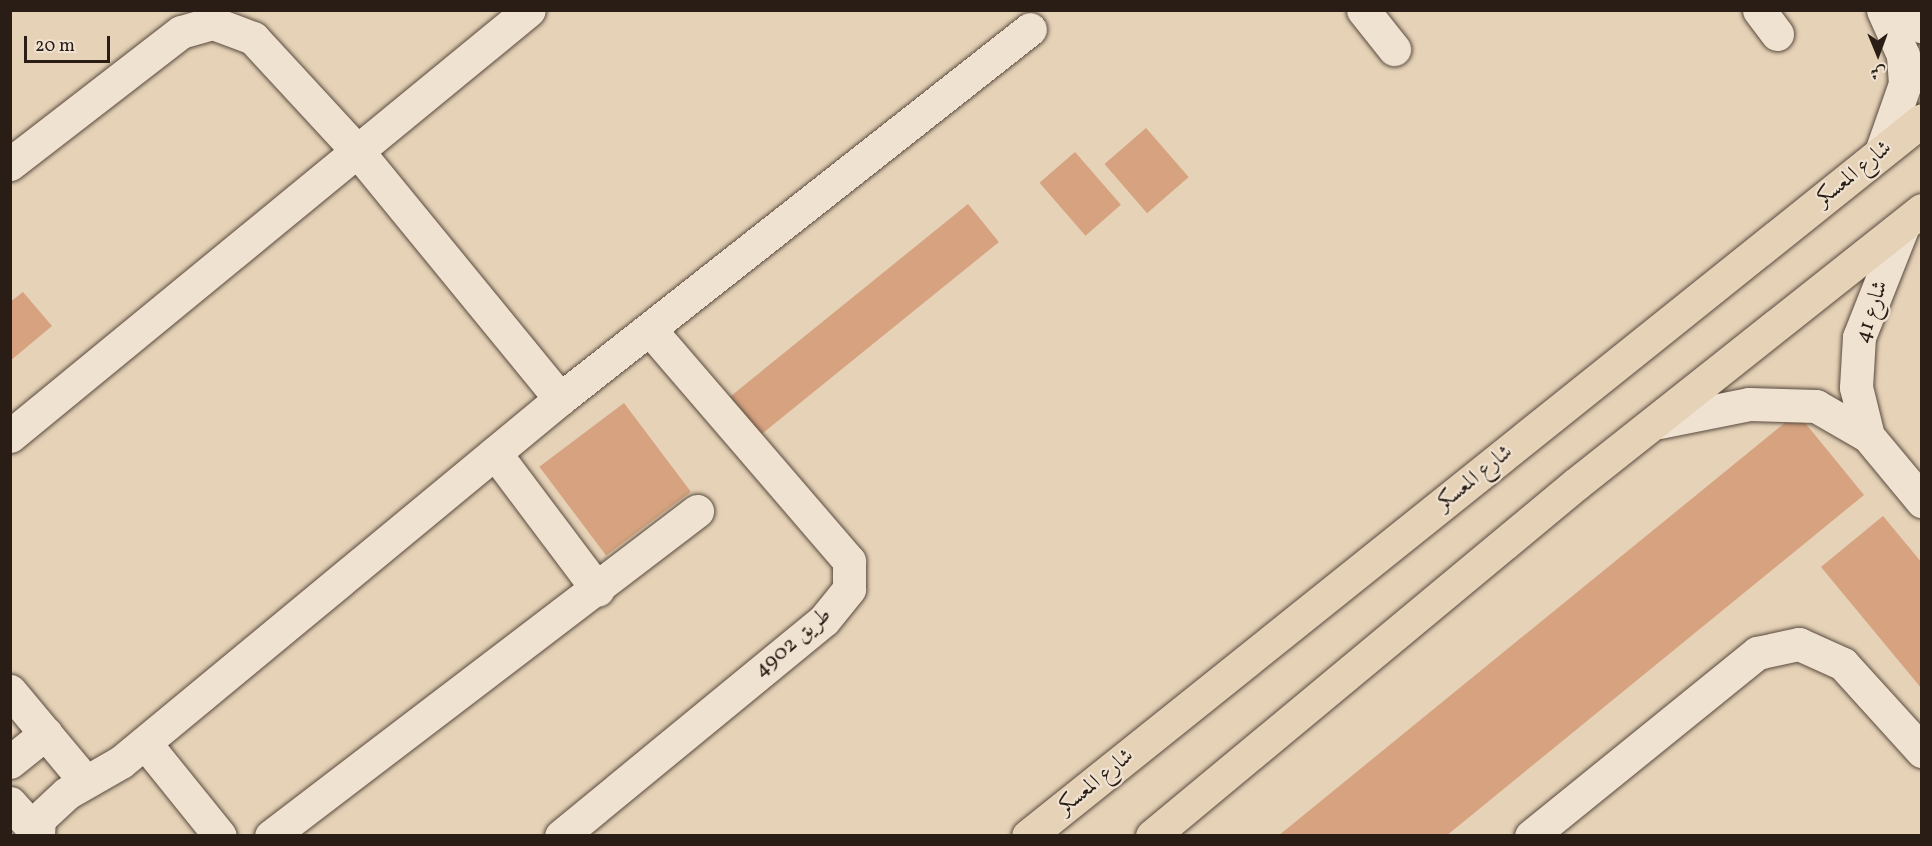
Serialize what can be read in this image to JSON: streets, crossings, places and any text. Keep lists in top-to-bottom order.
{
  "streets": {
    "main road": ["شارع المعسكر"],
    "street": ["شارع 41", "طريق 4902"]
  },
  "scale_bar": "20 m",
  "north": "bottom"
}
